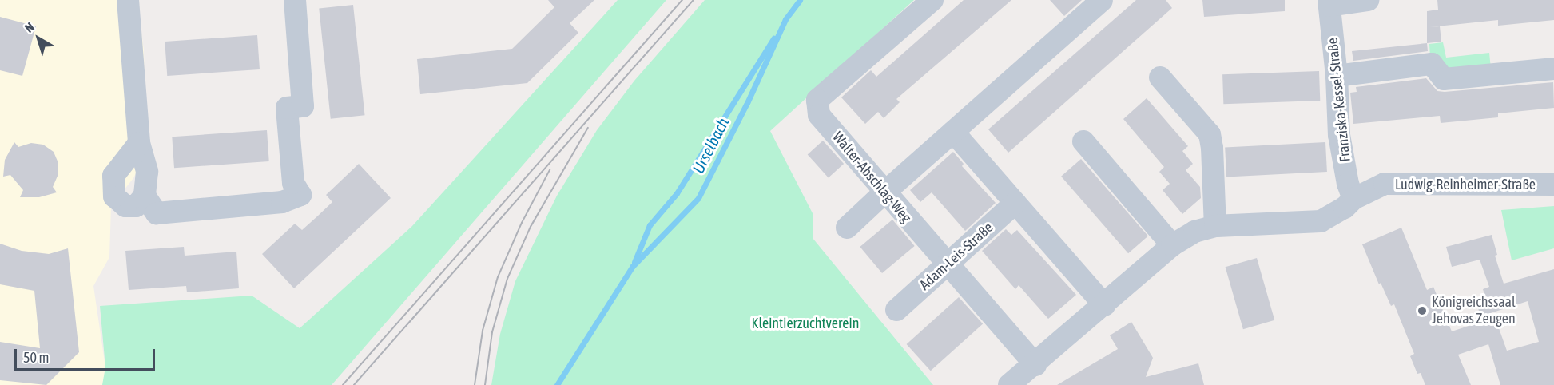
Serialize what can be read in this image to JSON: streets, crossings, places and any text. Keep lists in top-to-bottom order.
{
  "streets": {
    "street": [
      "Franziska-Kessel-Straße",
      "Walter-Abschlag-Weg",
      "Ludwig-Reinheimer-Straße",
      "Adam-Leis-Straße"
    ]
  },
  "crossings": [
    ["Franziska-Kessel-Straße", "Ludwig-Reinheimer-Straße"],
    ["Walter-Abschlag-Weg", "Ludwig-Reinheimer-Straße"],
    ["Walter-Abschlag-Weg", "Adam-Leis-Straße"]
  ],
  "water": ["Urselbach"],
  "parks": ["Kleintierzuchtverein"],
  "places": ["Königreichssaal Jehovas Zeugen"],
  "scale_bar": "50 m",
  "north": "top left"
}
